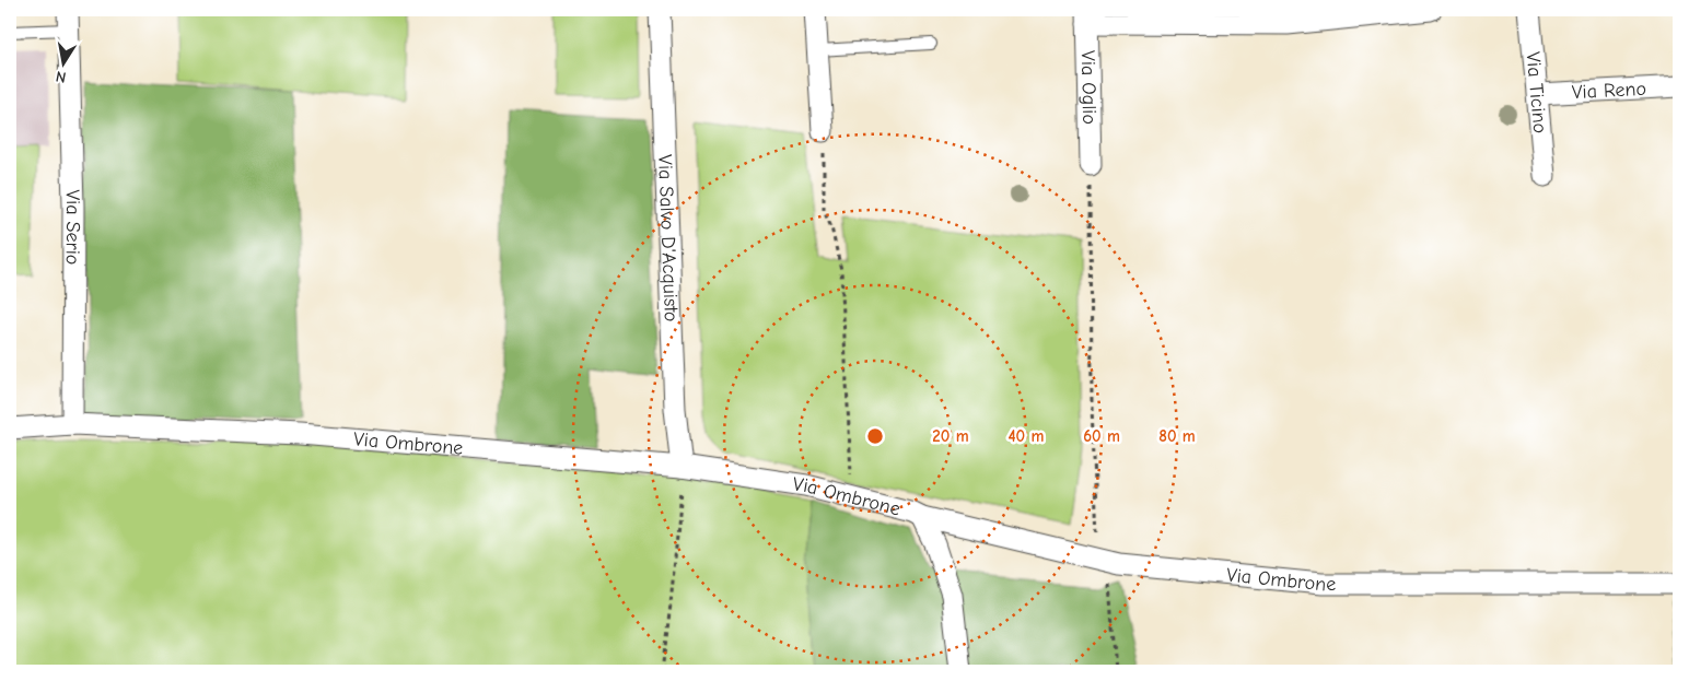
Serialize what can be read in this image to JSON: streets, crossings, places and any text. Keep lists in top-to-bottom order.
{
  "streets": {
    "street": [
      "Via Oglio",
      "Via Reno",
      "Via Ticino",
      "Via Serio",
      "Via Salvo D'Acquisto",
      "Via Ombrone"
    ]
  },
  "crossings": [
    ["Via Reno", "Via Ticino"],
    ["Via Serio", "Via Ombrone"],
    ["Via Salvo D'Acquisto", "Via Ombrone"]
  ],
  "north": "bottom",
  "rings": [
    "20 m",
    "40 m",
    "60 m",
    "80 m"
  ]
}
